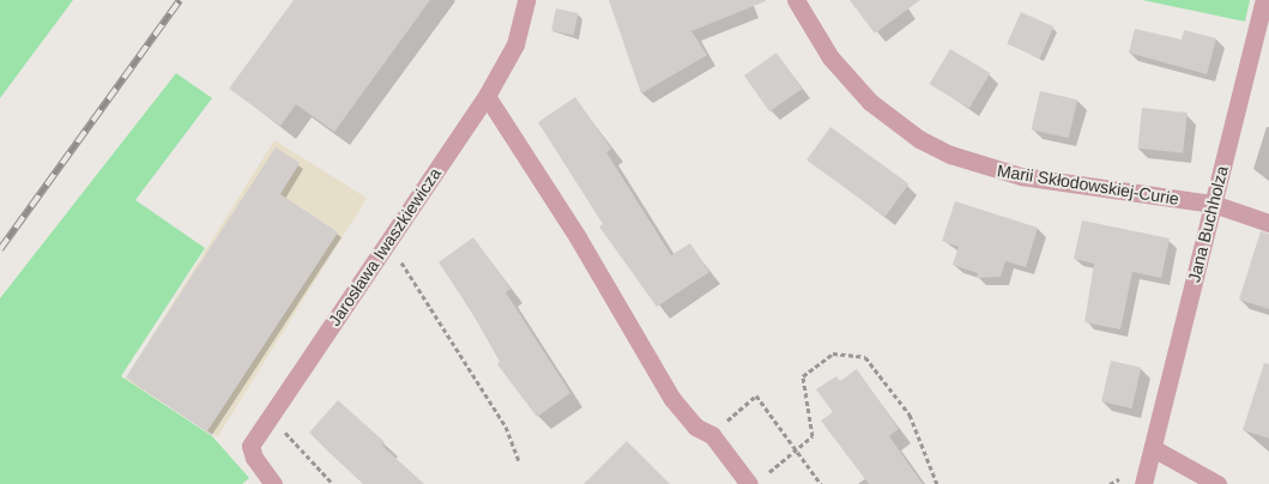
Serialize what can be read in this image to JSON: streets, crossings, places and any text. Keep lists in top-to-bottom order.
{
  "streets": {
    "street": ["Marii Skłodowskiej-Curie", "Jana Buchholza", "Jarosława Iwaszkiewicza"]
  },
  "crossings": [
    ["Marii Skłodowskiej-Curie", "Jana Buchholza"]
  ]
}
